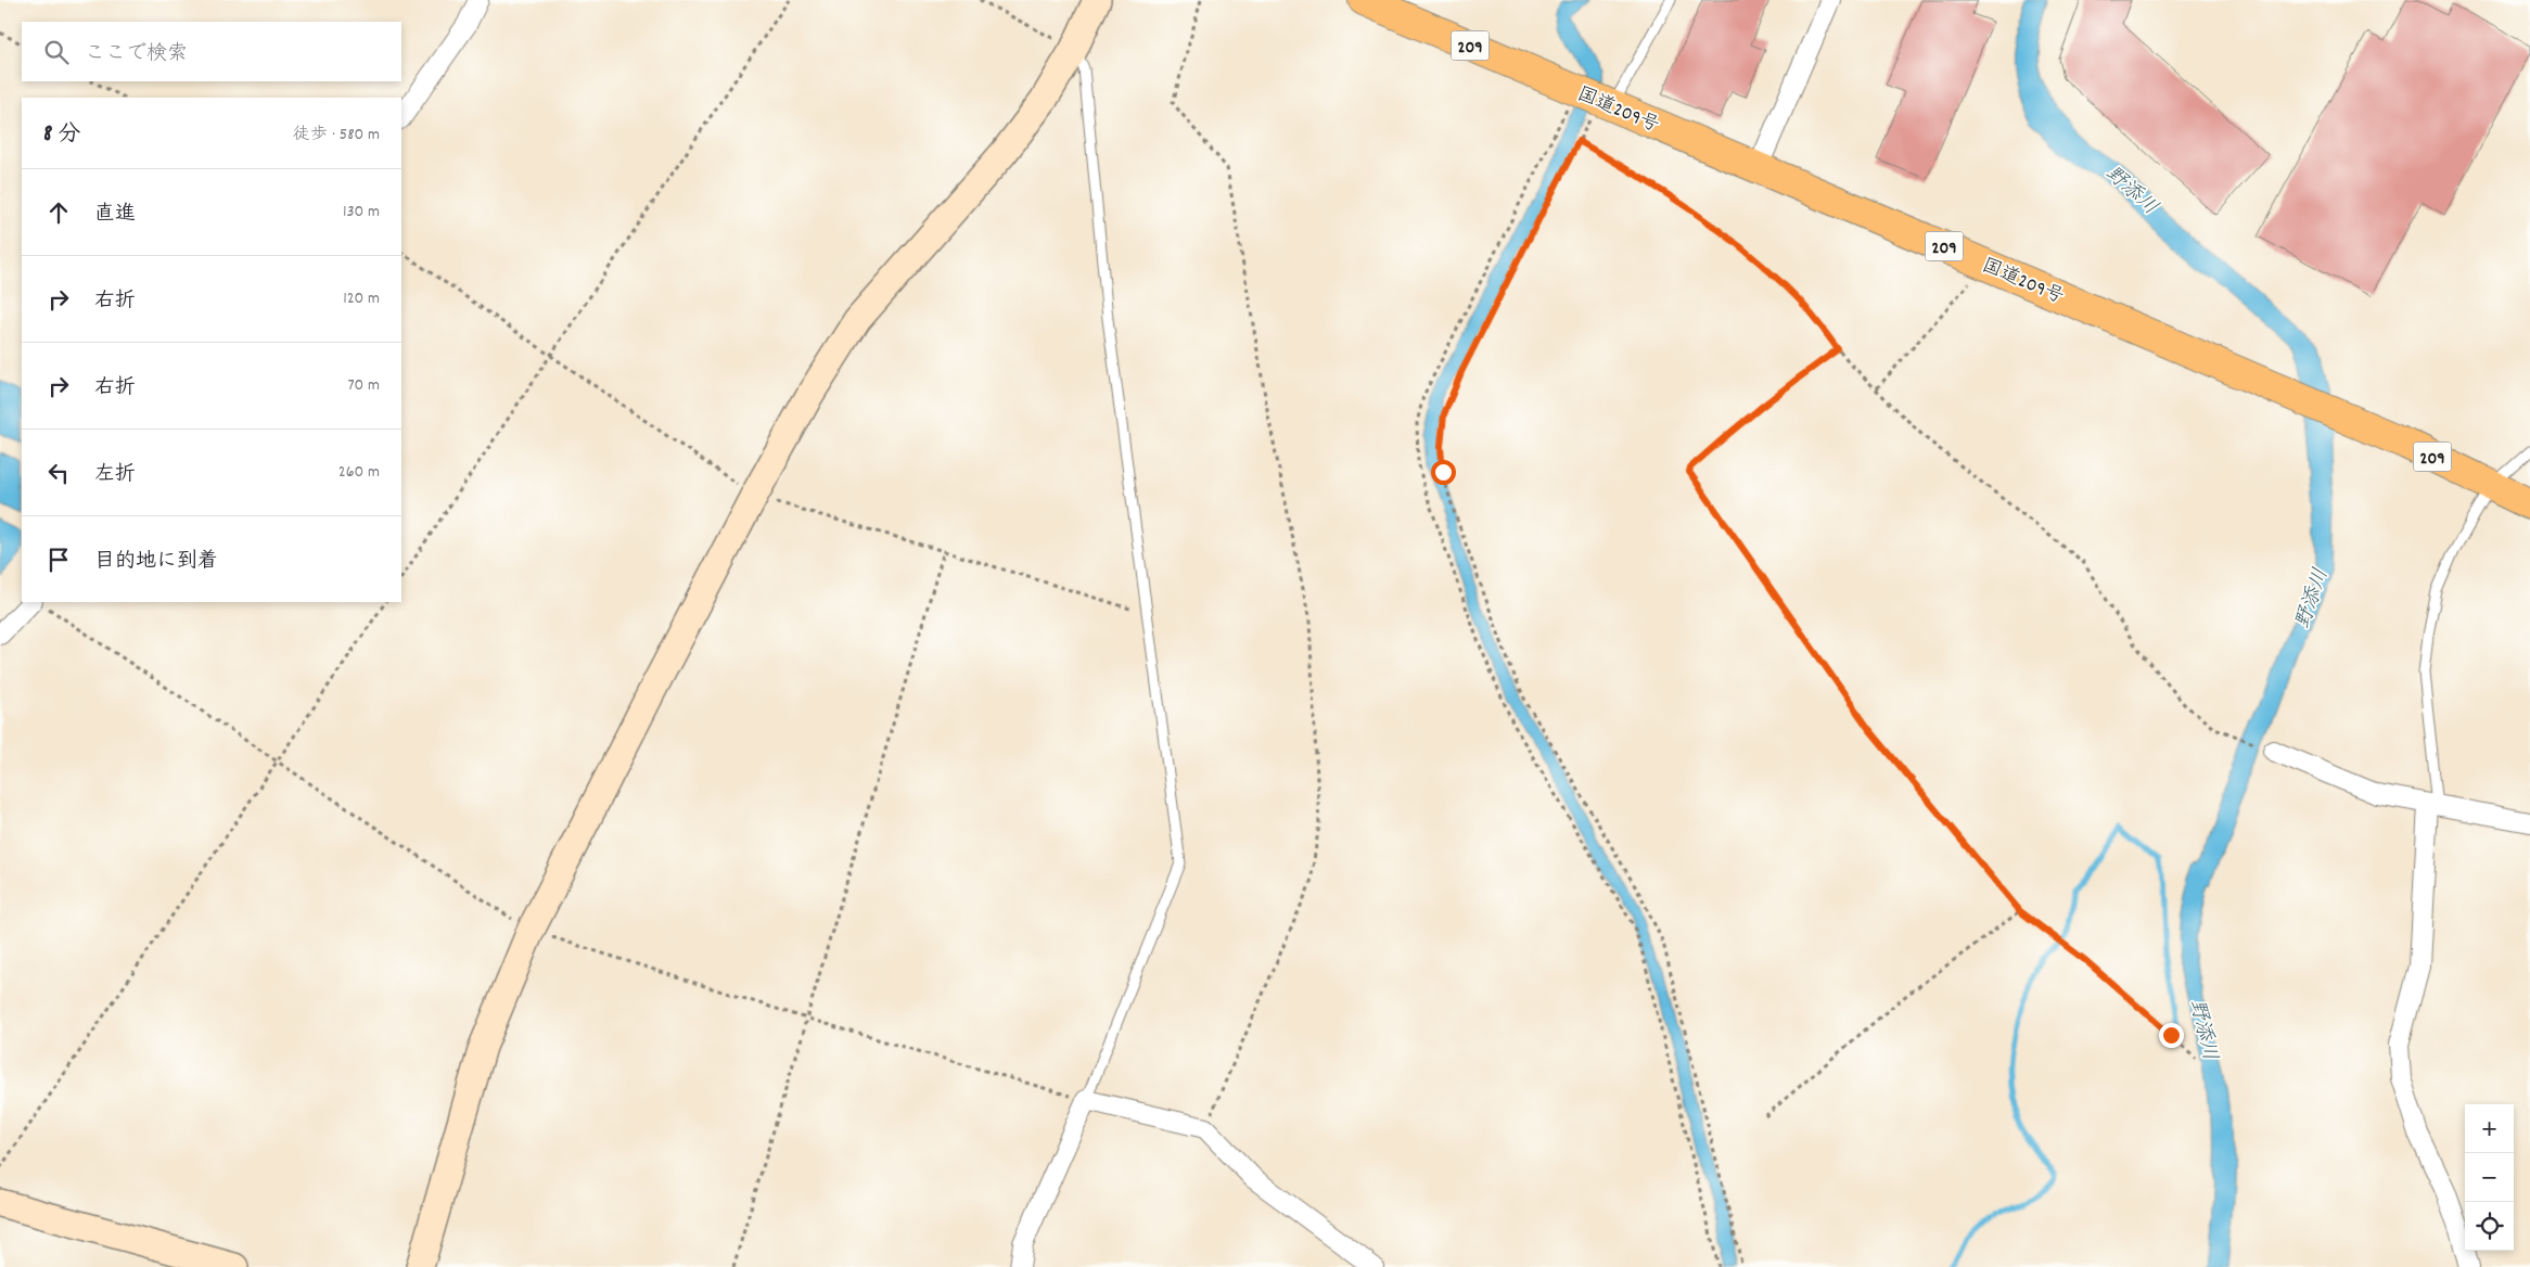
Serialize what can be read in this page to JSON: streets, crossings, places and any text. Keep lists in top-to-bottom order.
{
  "streets": {
    "highway": ["209", "国道209号"]
  },
  "water": ["野添川"],
  "page": {
    "search": "ここで検索",
    "heading": ["8 分", "徒歩 · 580 m"],
    "list": [
      ["直進", "130 m"],
      ["右折", "120 m"],
      ["右折", "70 m"],
      ["左折", "260 m"],
      "目的地に到着"
    ],
    "map_buttons": ["+", "−"]
  }
}
